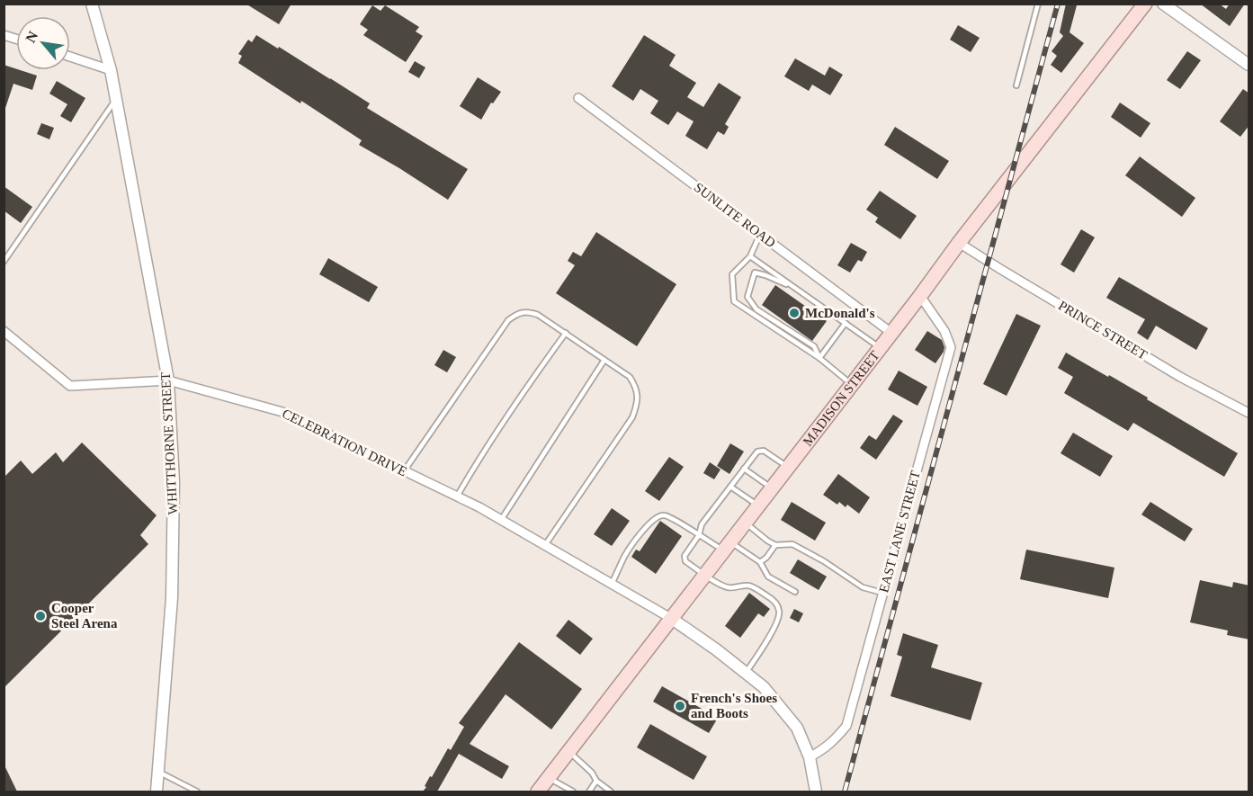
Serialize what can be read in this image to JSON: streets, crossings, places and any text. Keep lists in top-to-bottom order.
{
  "streets": {
    "main road": ["MADISON STREET"],
    "street": [
      "SUNLITE ROAD",
      "PRINCE STREET",
      "CELEBRATION DRIVE",
      "WHITTHORNE STREET",
      "EAST LANE STREET"
    ]
  },
  "crossings": [
    ["SUNLITE ROAD", "MADISON STREET"],
    ["PRINCE STREET", "MADISON STREET"],
    ["MADISON STREET", "CELEBRATION DRIVE"],
    ["MADISON STREET", "EAST LANE STREET"],
    ["CELEBRATION DRIVE", "WHITTHORNE STREET"]
  ],
  "places": ["McDonald's", "Cooper Steel Arena", "French's Shoes and Boots"],
  "north": "top left"
}
